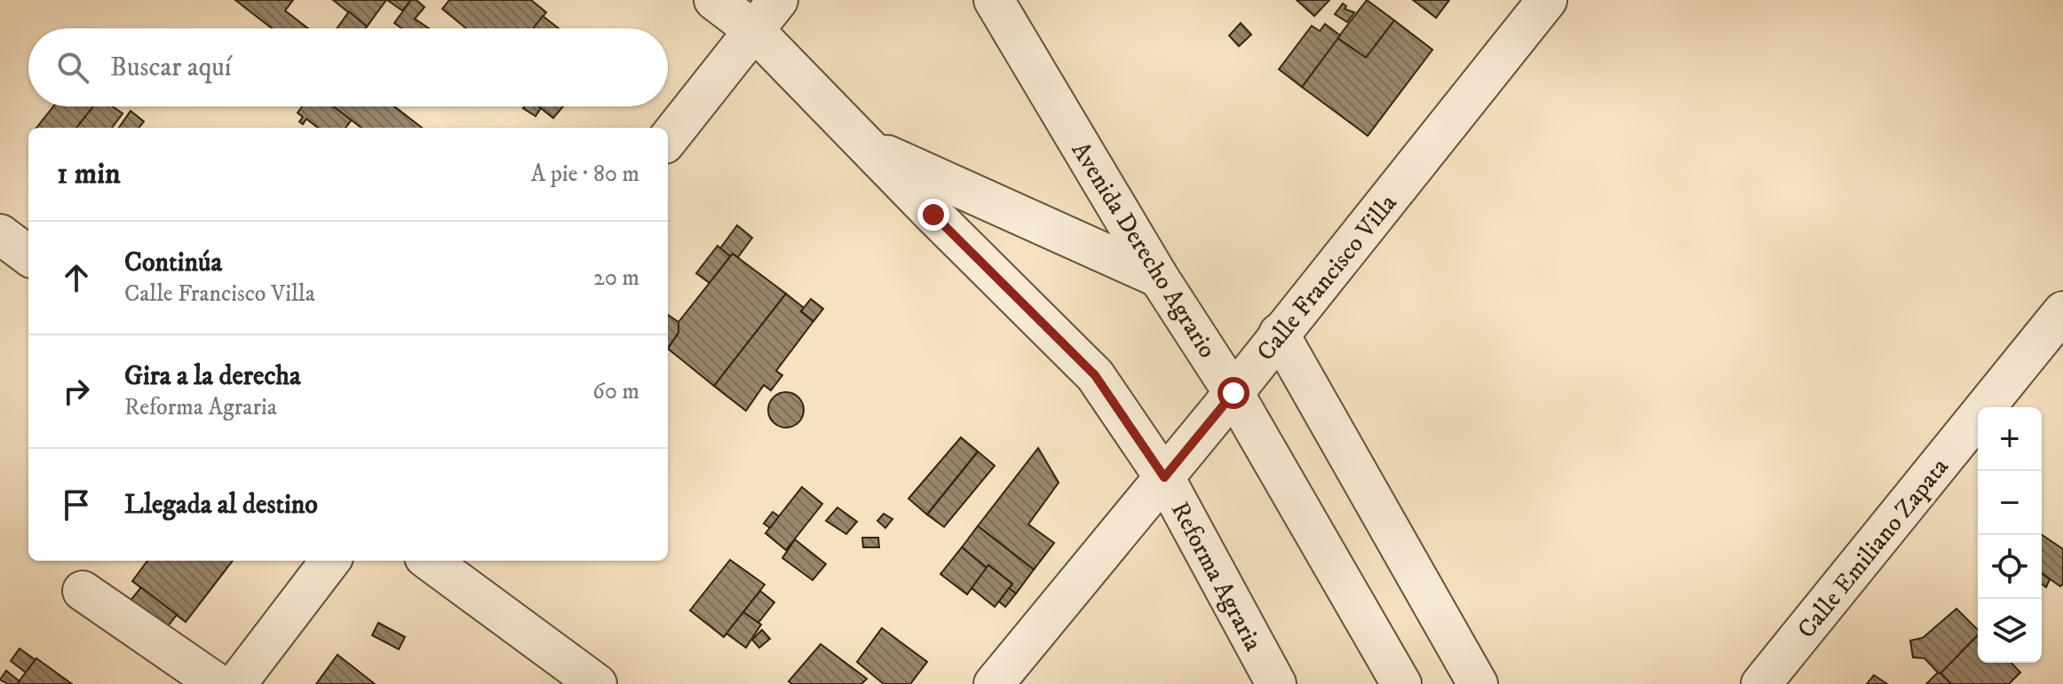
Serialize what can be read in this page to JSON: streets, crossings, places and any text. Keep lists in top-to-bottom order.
{
  "streets": {
    "street": [
      "Avenida Derecho Agrario",
      "Calle Francisco Villa",
      "Calle Emiliano Zapata",
      "Reforma Agraria"
    ]
  },
  "crossings": [
    ["Avenida Derecho Agrario", "Calle Francisco Villa"],
    ["Calle Francisco Villa", "Reforma Agraria"]
  ],
  "page": {
    "search": "Buscar aquí",
    "heading": ["1 min", "A pie · 80 m"],
    "list": [
      ["Continúa", "Calle Francisco Villa", "20 m"],
      ["Gira a la derecha", "Reforma Agraria", "60 m"],
      "Llegada al destino"
    ],
    "map_buttons": ["+", "−"]
  }
}
